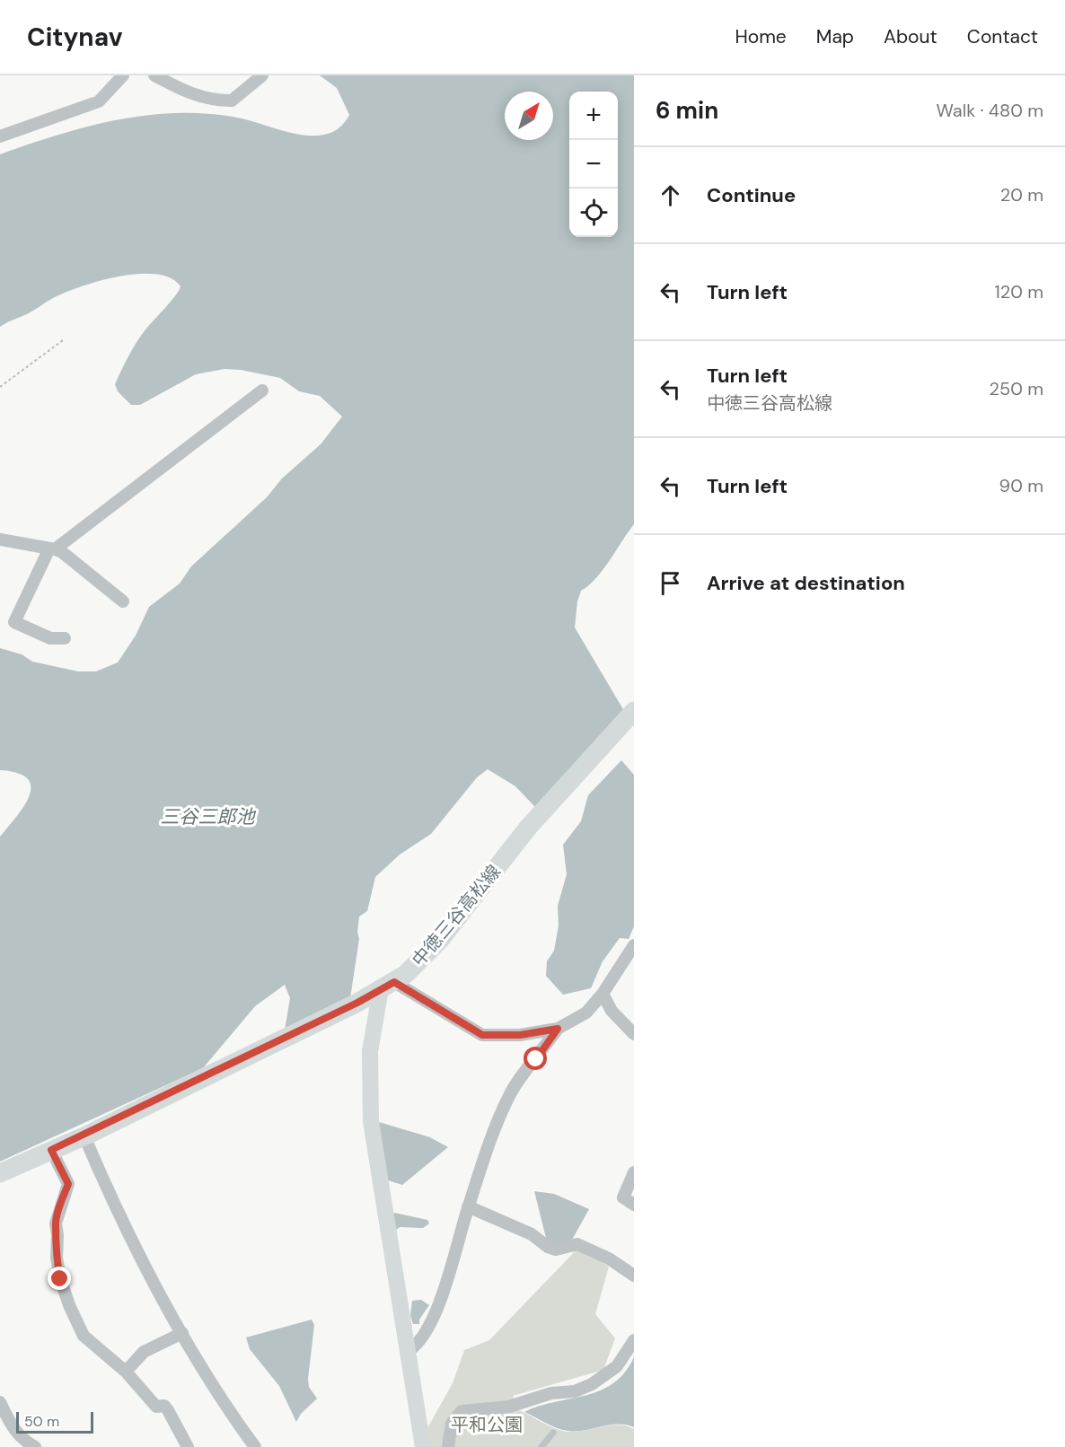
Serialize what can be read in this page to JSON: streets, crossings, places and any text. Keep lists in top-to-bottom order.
{
  "streets": {
    "main road": ["中徳三谷高松線"]
  },
  "water": ["三谷三郎池"],
  "parks": ["平和公園"],
  "scale_bar": "50 m",
  "north": "top right",
  "page": {
    "header": "Citynav",
    "nav": [
      "Home",
      "Map",
      "About",
      "Contact"
    ],
    "heading": ["6 min", "Walk · 480 m"],
    "map_buttons": ["+", "−"],
    "list": [
      ["Continue", "20 m"],
      ["Turn left", "120 m"],
      ["Turn left", "中徳三谷高松線", "250 m"],
      ["Turn left", "90 m"],
      "Arrive at destination"
    ],
    "scale": "50 m"
  }
}
